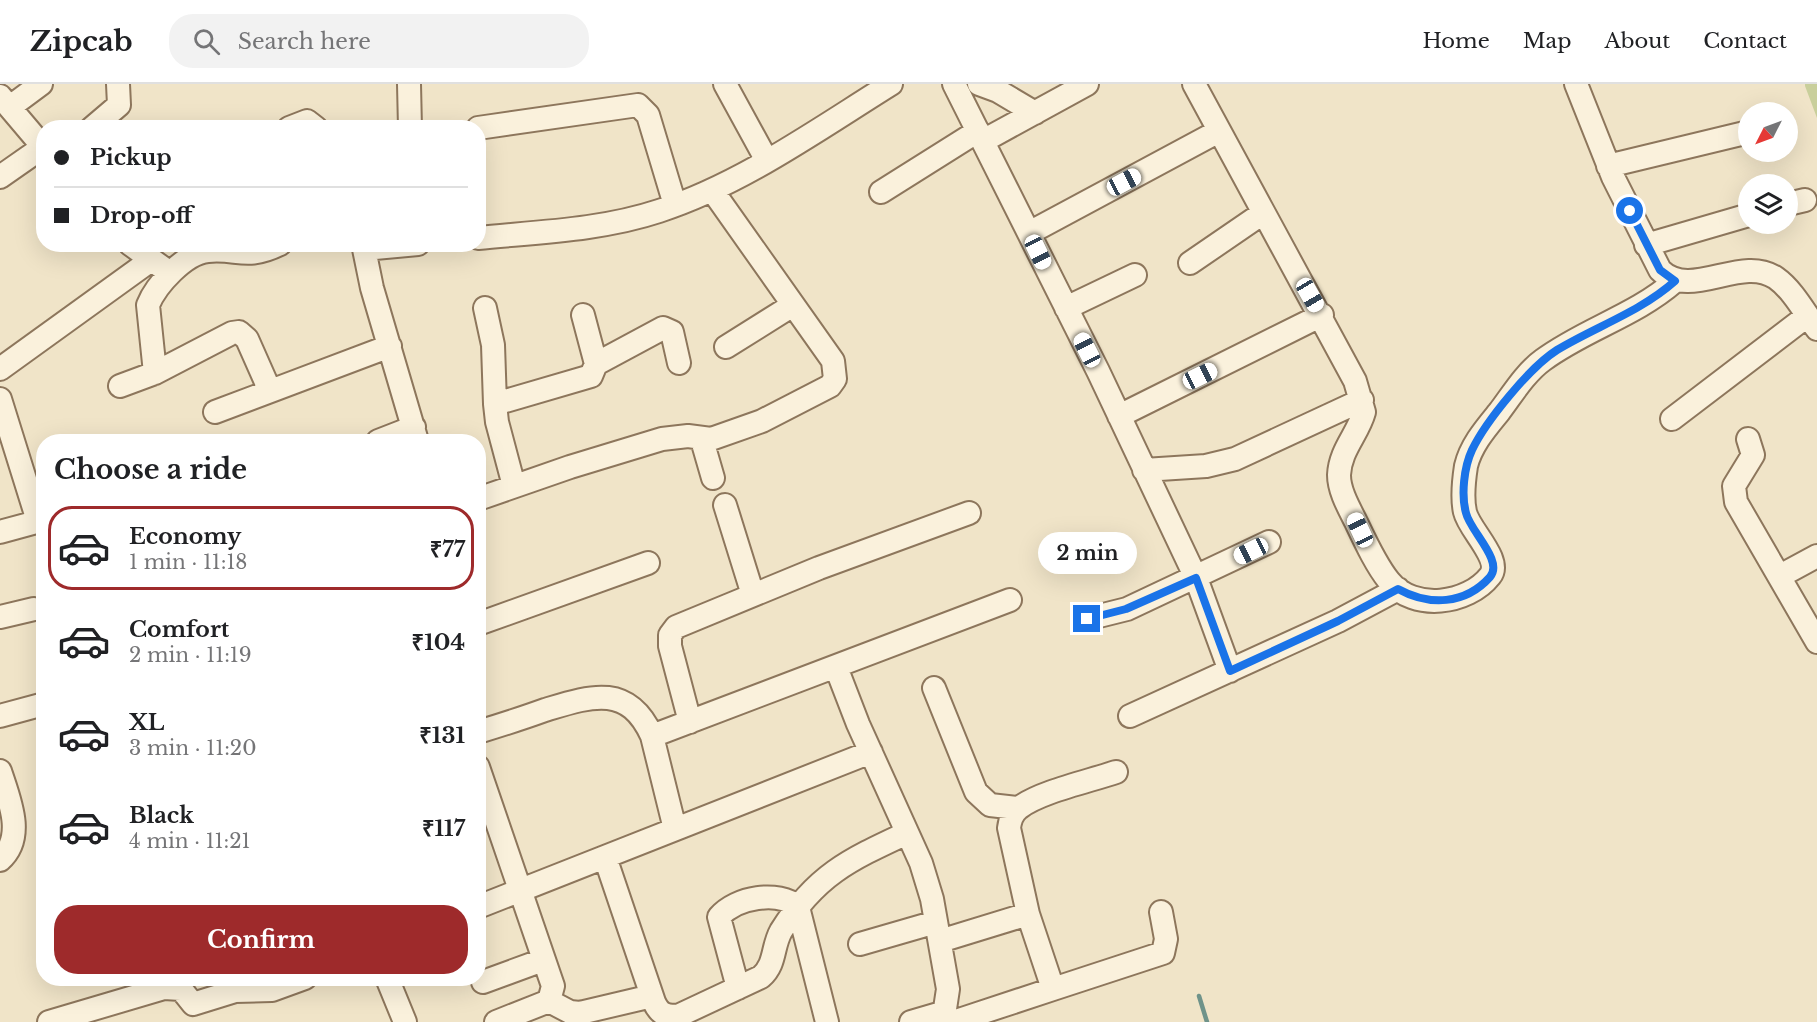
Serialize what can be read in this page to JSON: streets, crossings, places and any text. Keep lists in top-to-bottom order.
{
  "north": "bottom left",
  "page": {
    "header": "Zipcab",
    "search": "Search here",
    "nav": [
      "Home",
      "Map",
      "About",
      "Contact"
    ],
    "banner": ["Pickup", "Drop-off"],
    "heading": "Choose a ride",
    "list": [
      {
        "name": "Economy",
        "note": "1 min · 11:18",
        "value": "₹77"
      },
      {
        "name": "Comfort",
        "note": "2 min · 11:19",
        "value": "₹104"
      },
      {
        "name": "XL",
        "note": "3 min · 11:20",
        "value": "₹131"
      },
      {
        "name": "Black",
        "note": "4 min · 11:21",
        "value": "₹117"
      }
    ],
    "bubble": "2 min",
    "buttons": "Confirm"
  }
}
